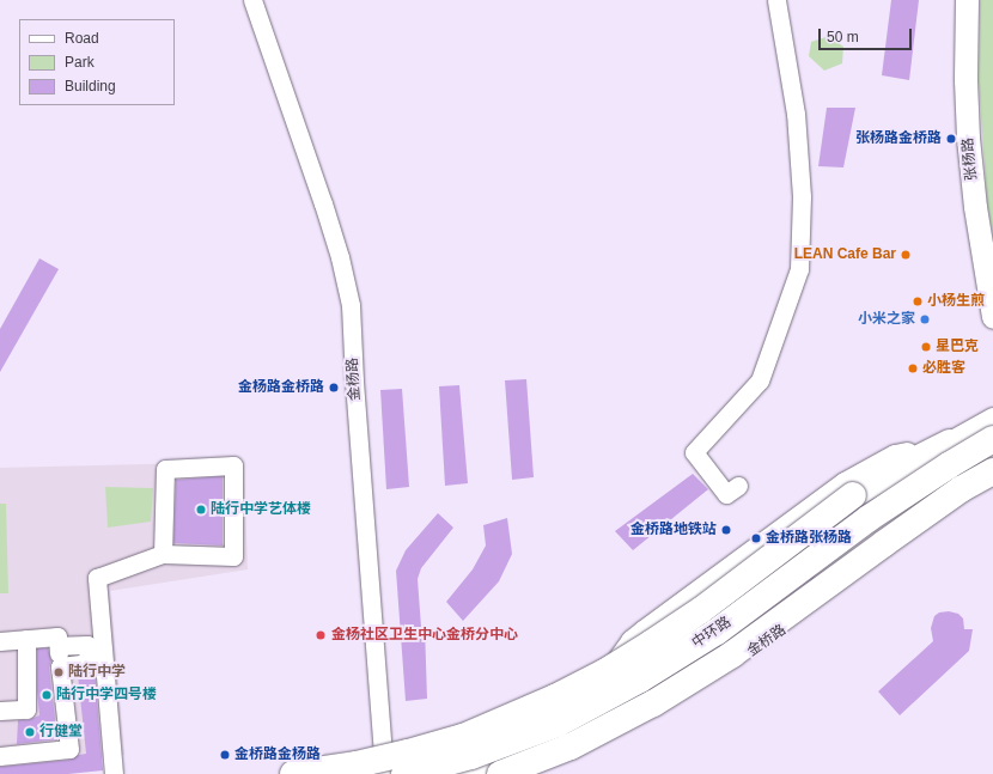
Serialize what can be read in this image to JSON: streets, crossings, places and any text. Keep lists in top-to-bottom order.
{
  "streets": {
    "highway": ["中环路"],
    "main road": ["张杨路", "金桥路"],
    "street": ["金杨路"]
  },
  "crossings": [
    ["金杨路", "中环路"]
  ],
  "places": [
    "张杨路金桥路",
    "LEAN Cafe Bar",
    "小杨生煎",
    "小米之家",
    "星巴克",
    "必胜客",
    "金杨路金桥路",
    "陆行中学艺体楼",
    "金桥路地铁站",
    "金桥路张杨路",
    "金杨社区卫生中心金桥分中心",
    "陆行中学",
    "陆行中学四号楼",
    "行健堂",
    "金桥路金杨路"
  ],
  "legend": ["Road", "Park", "Building"],
  "scale_bar": "50 m"
}
